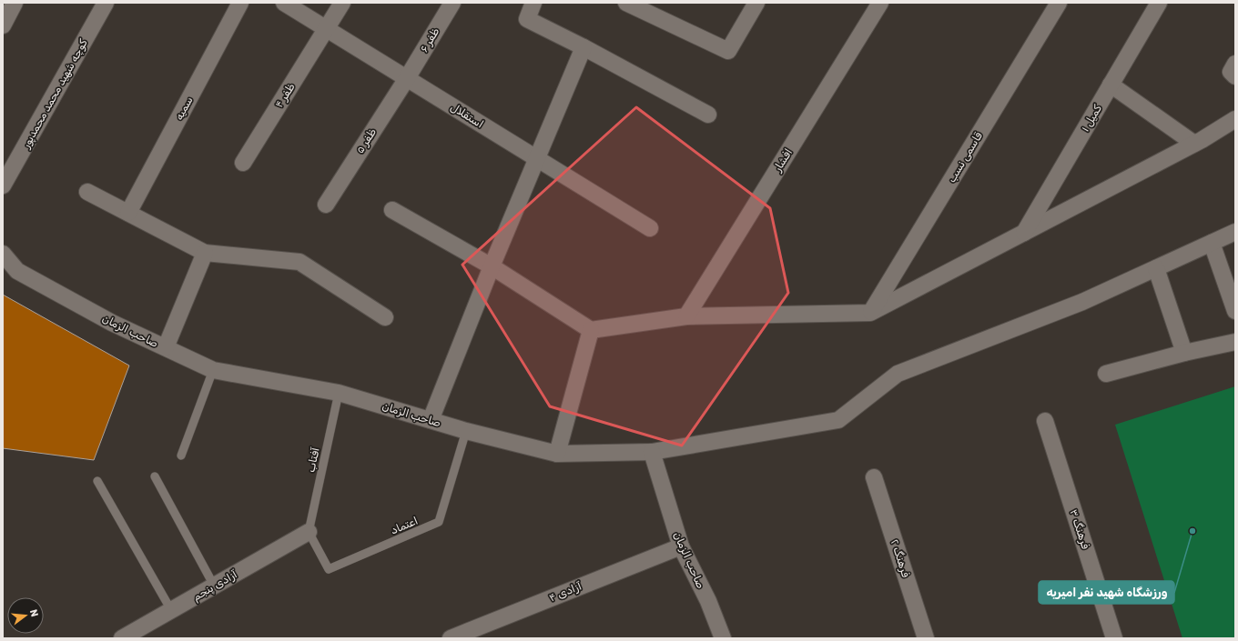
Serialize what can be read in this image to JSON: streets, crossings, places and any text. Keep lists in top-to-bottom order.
{
  "streets": {
    "street": [
      "ظفر ۶",
      "کوچه شهید محمد محمدپور",
      "ظفر ۴",
      "سمیه",
      "استقلال",
      "کمیل ۱",
      "ظفر ۵",
      "قاسمی نسب",
      "افشار",
      "صاحب الزمان",
      "فرهنگ ۳",
      "فرهنگ ۲",
      "آزادی پنجم",
      "آزادی ۴"
    ],
    "lane": ["آفتاب", "اعتماد"]
  },
  "crossings": [
    ["ظفر ۶", "استقلال"],
    ["ظفر ۶", "ظفر ۵"],
    ["ظفر ۴", "استقلال"],
    ["استقلال", "ظفر ۵"],
    ["صاحب الزمان", "آفتاب"],
    ["صاحب الزمان", "اعتماد"],
    ["صاحب الزمان", "آزادی ۴"],
    ["آفتاب", "اعتماد"],
    ["آفتاب", "آزادی پنجم"],
    ["اعتماد", "آزادی پنجم"]
  ],
  "places": ["ورزشگاه شهید نفر امیریه"],
  "north": "right"
}
